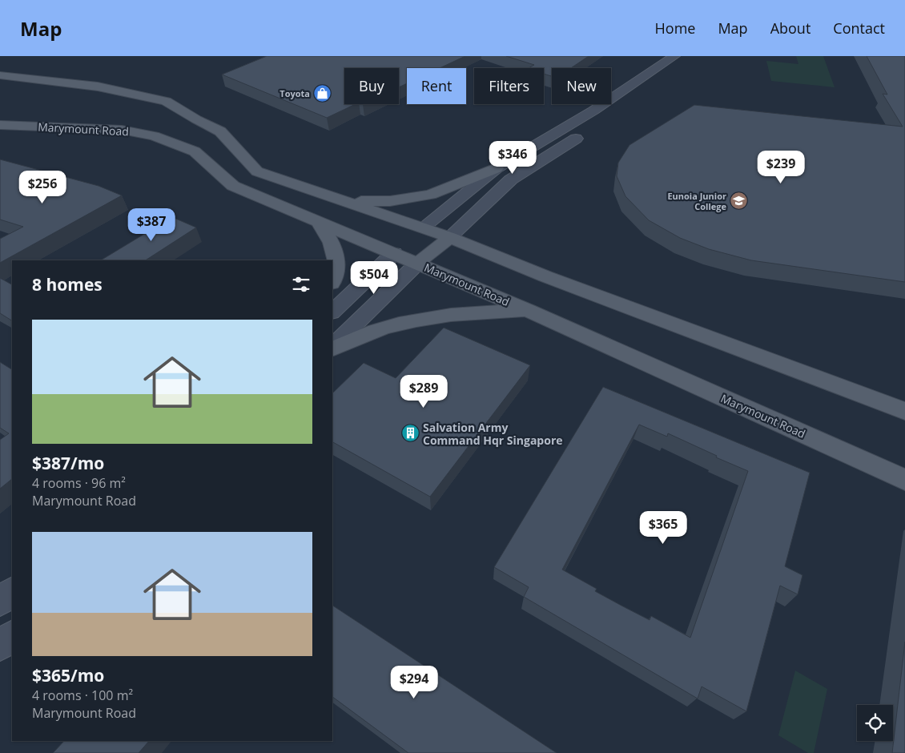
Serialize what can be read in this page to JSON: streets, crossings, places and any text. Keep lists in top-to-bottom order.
{
  "streets": {
    "main road": ["Marymount Road"]
  },
  "places": {
    "shop": ["Toyota"],
    "school or university": ["Eunoia Junior College"],
    "building": ["Salvation Army Command Hqr Singapore"]
  },
  "page": {
    "header": "Map",
    "nav": [
      "Home",
      "Map",
      "About",
      "Contact"
    ],
    "chip": [
      "Buy",
      "Rent",
      "Filters",
      "New"
    ],
    "price": [
      "$346",
      "$239",
      "$256",
      "$387",
      "$504",
      "$289",
      "$365",
      "$294"
    ],
    "heading": "8 homes",
    "list": [
      {
        "name": "$387/mo",
        "note": "4 rooms · 96 m² · Marymount Road"
      },
      {
        "name": "$365/mo",
        "note": "4 rooms · 100 m² · Marymount Road"
      }
    ]
  }
}
